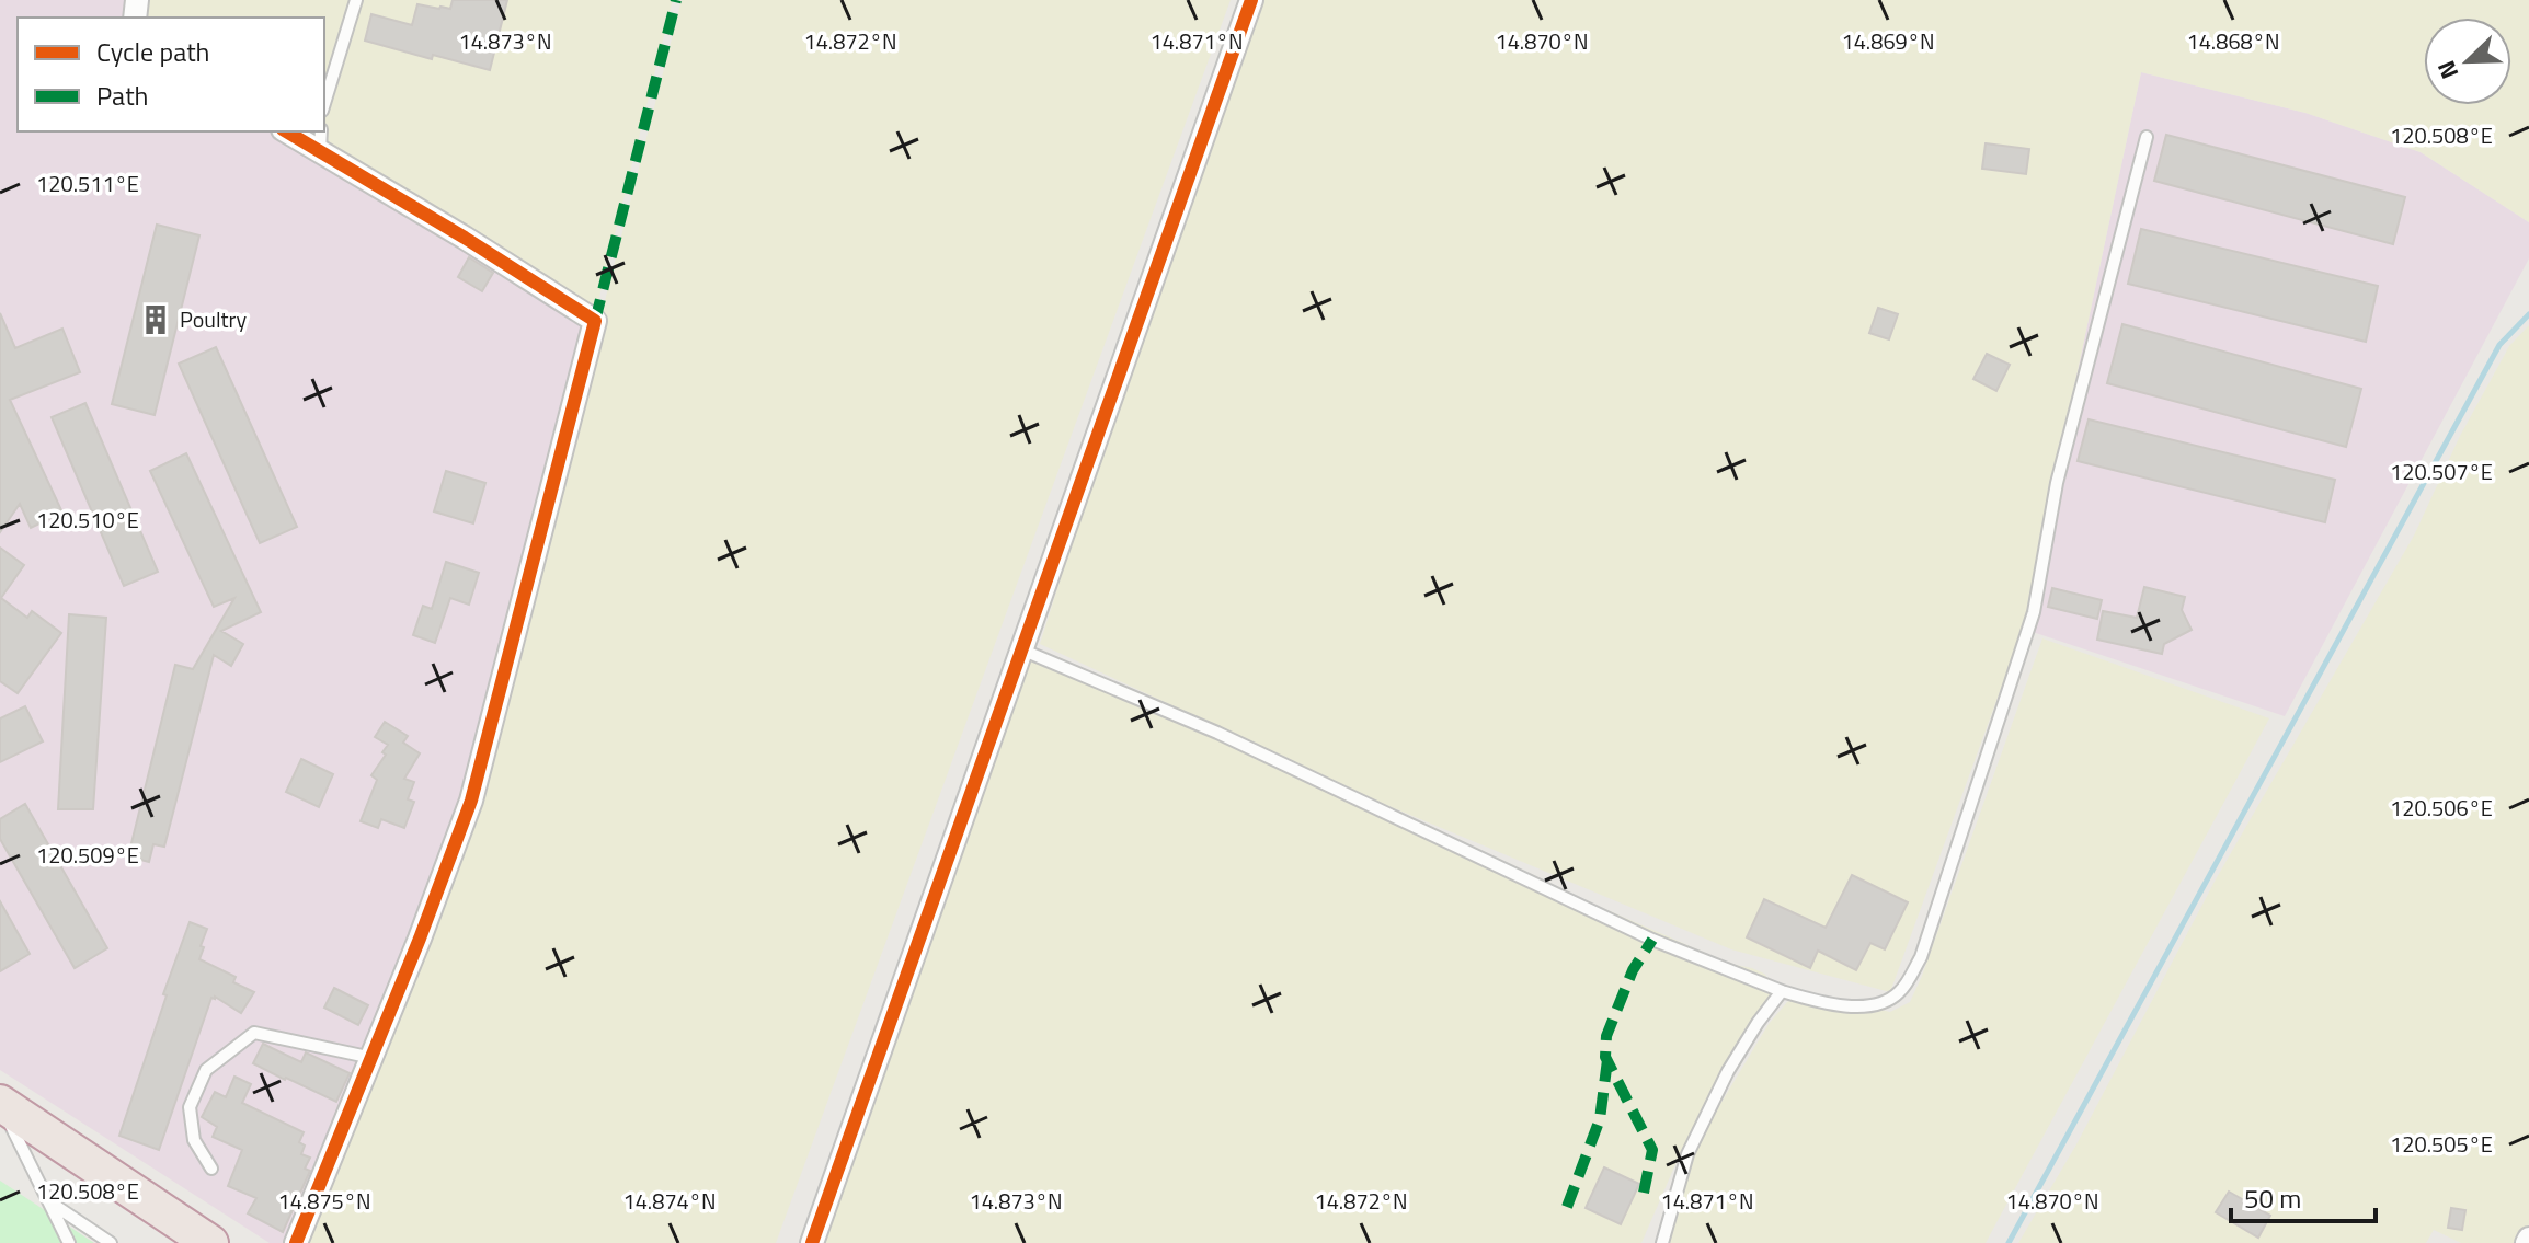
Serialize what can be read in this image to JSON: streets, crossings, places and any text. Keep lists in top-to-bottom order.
{
  "places": {
    "building": ["Poultry"]
  },
  "legend": ["Cycle path", "Path"],
  "scale_bar": "50 m",
  "north": "bottom left",
  "coordinates": [
    "14.873°N",
    "14.872°N",
    "14.871°N",
    "14.870°N",
    "14.869°N",
    "14.868°N",
    "120.508°E",
    "120.511°E",
    "120.507°E",
    "120.510°E",
    "120.506°E",
    "120.509°E",
    "120.505°E",
    "14.875°N",
    "14.874°N"
  ]
}
